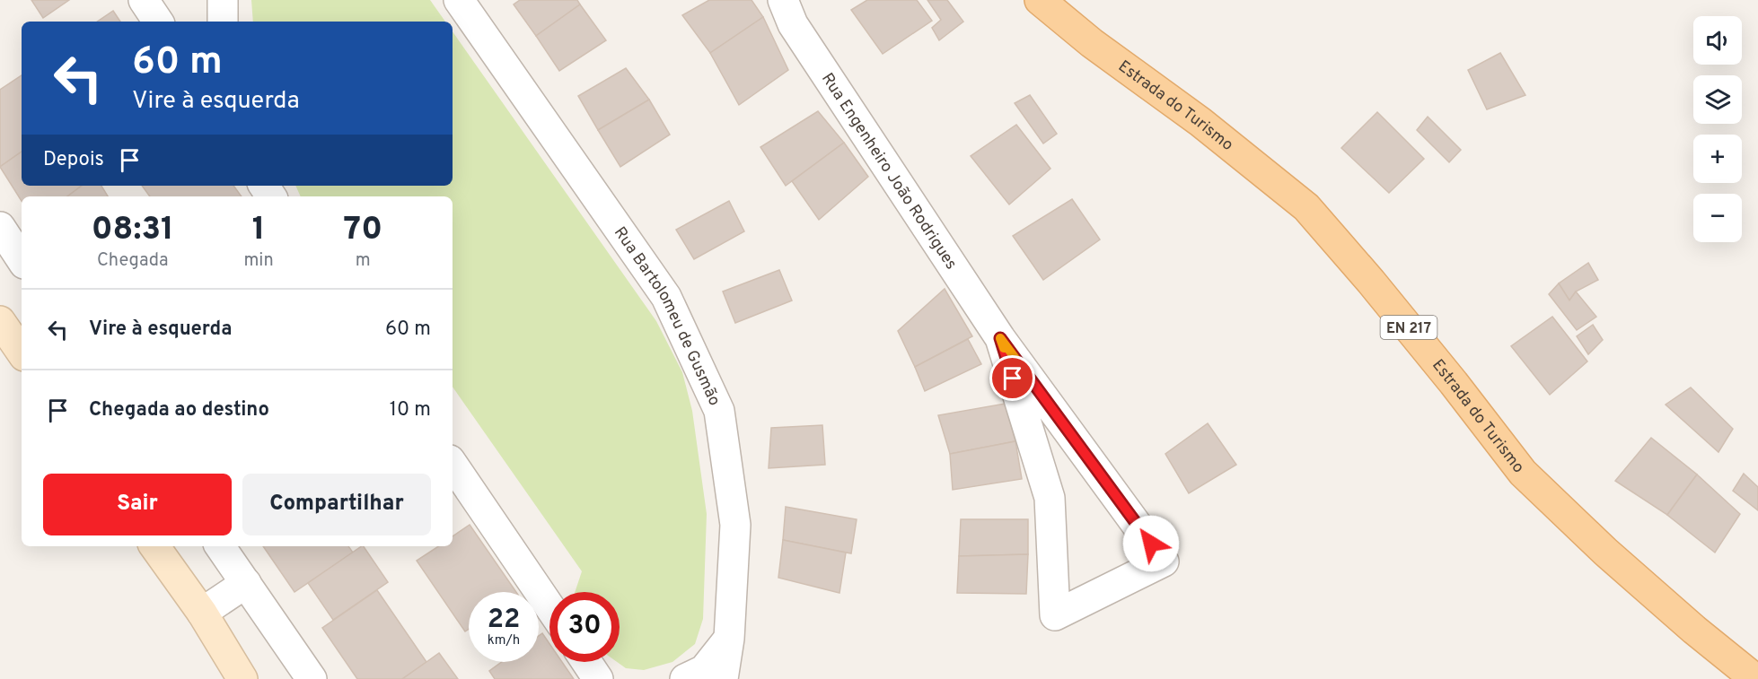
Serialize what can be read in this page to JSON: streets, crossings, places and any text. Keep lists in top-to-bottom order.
{
  "streets": {
    "main road": ["Estrada do Turismo", "EN 217"],
    "street": ["Rua Engenheiro João Rodrigues", "Rua Bartolomeu de Gusmão"]
  },
  "page": {
    "map_buttons": ["+", "−"],
    "turn": ["60 m", "Vire à esquerda"],
    "then": "Depois",
    "eta": [
      "08:31",
      "Chegada",
      "1",
      "min",
      "70",
      "m"
    ],
    "list": [
      {
        "name": "Vire à esquerda",
        "value": "60 m"
      },
      {
        "name": "Chegada ao destino",
        "value": "10 m"
      }
    ],
    "buttons": ["Sair", "Compartilhar"],
    "speed": "22 km/h",
    "limit": "30"
  }
}
